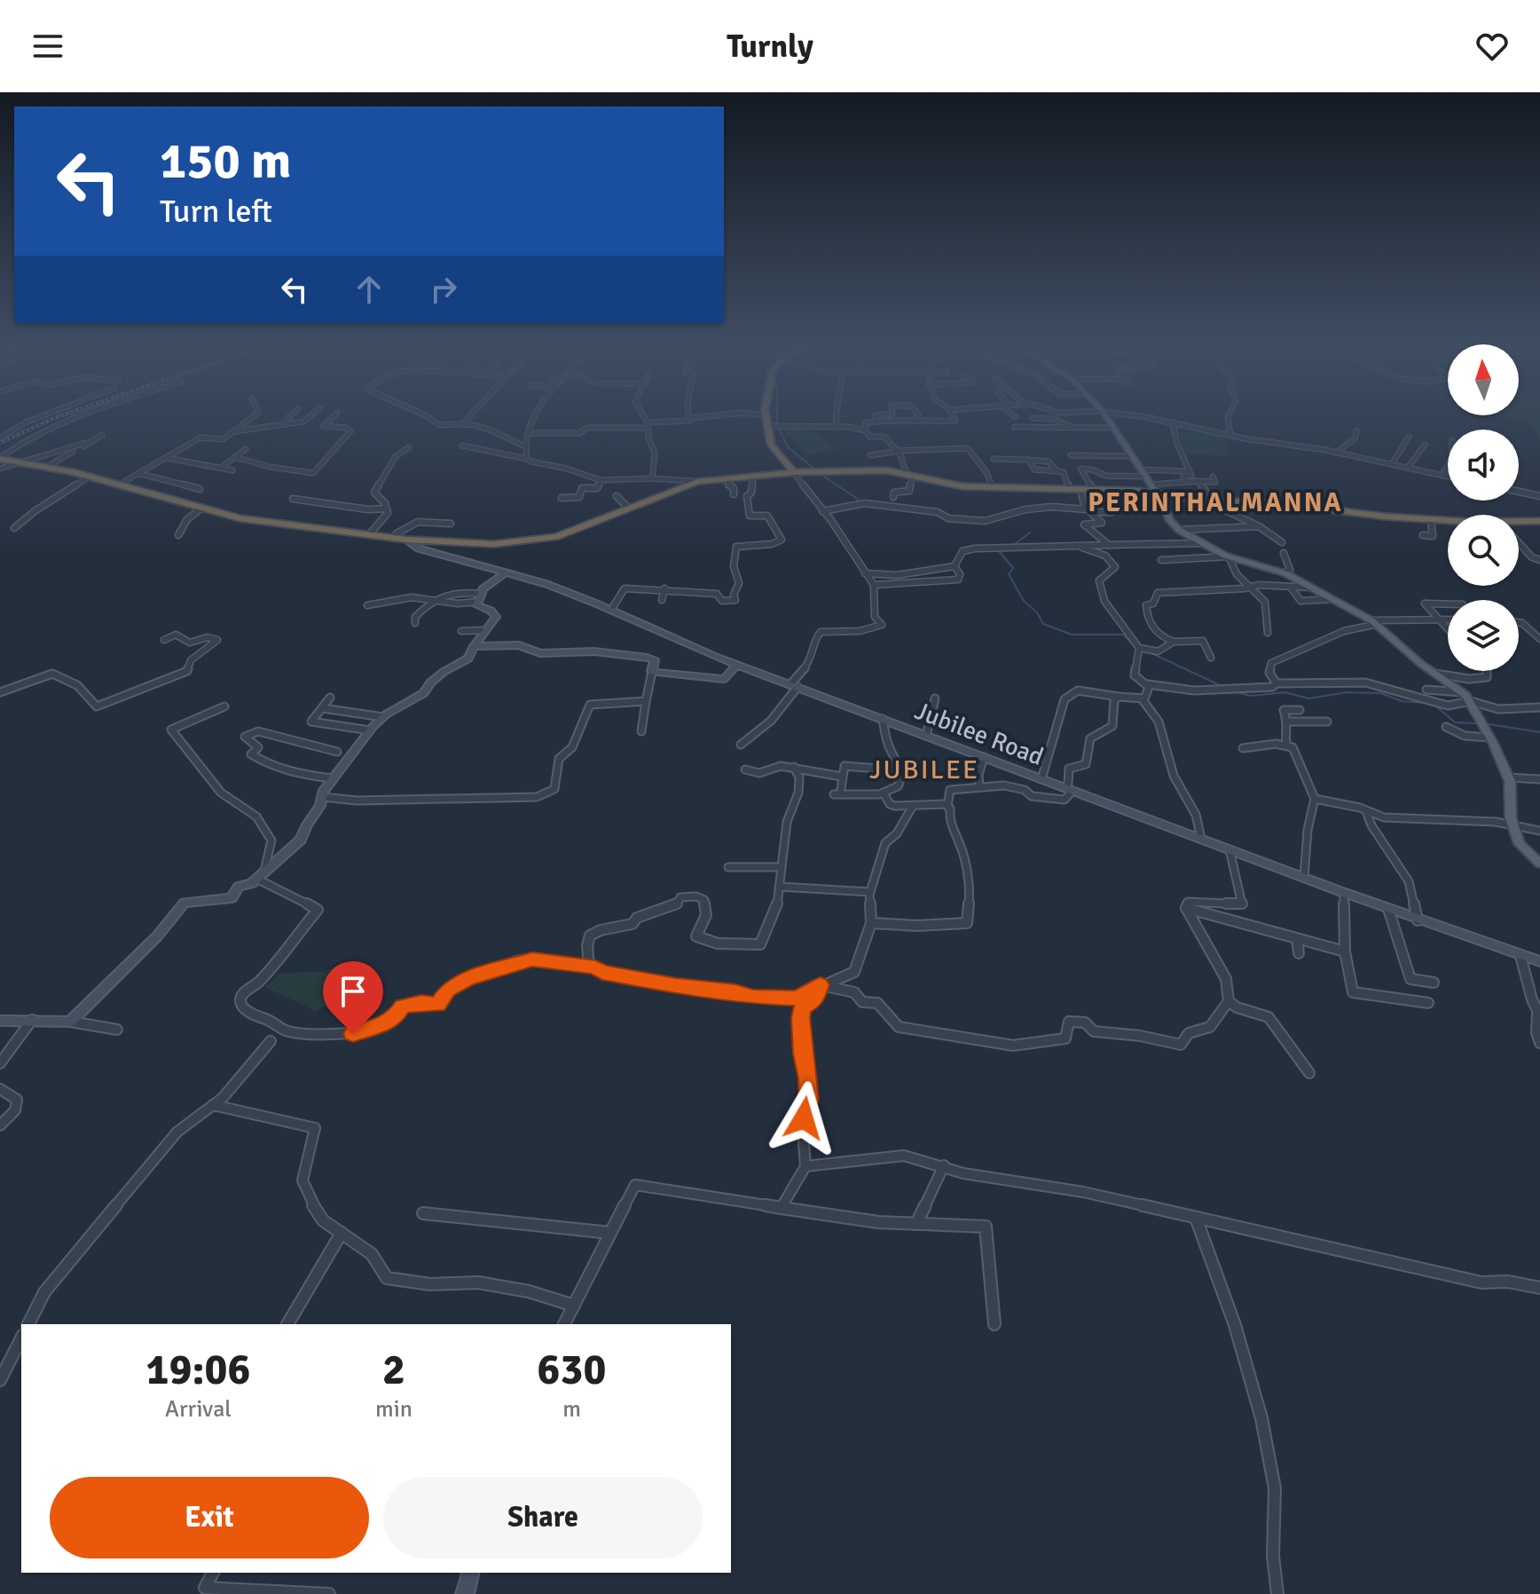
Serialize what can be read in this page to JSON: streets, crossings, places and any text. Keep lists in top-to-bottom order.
{
  "streets": {
    "main road": ["Jubilee Road"]
  },
  "districts": ["PERINTHALMANNA", "JUBILEE"],
  "north": "top",
  "page": {
    "header": "Turnly",
    "turn": ["150 m", "Turn left"],
    "eta": [
      "19:06",
      "Arrival",
      "2",
      "min",
      "630",
      "m"
    ],
    "buttons": ["Exit", "Share"]
  }
}
